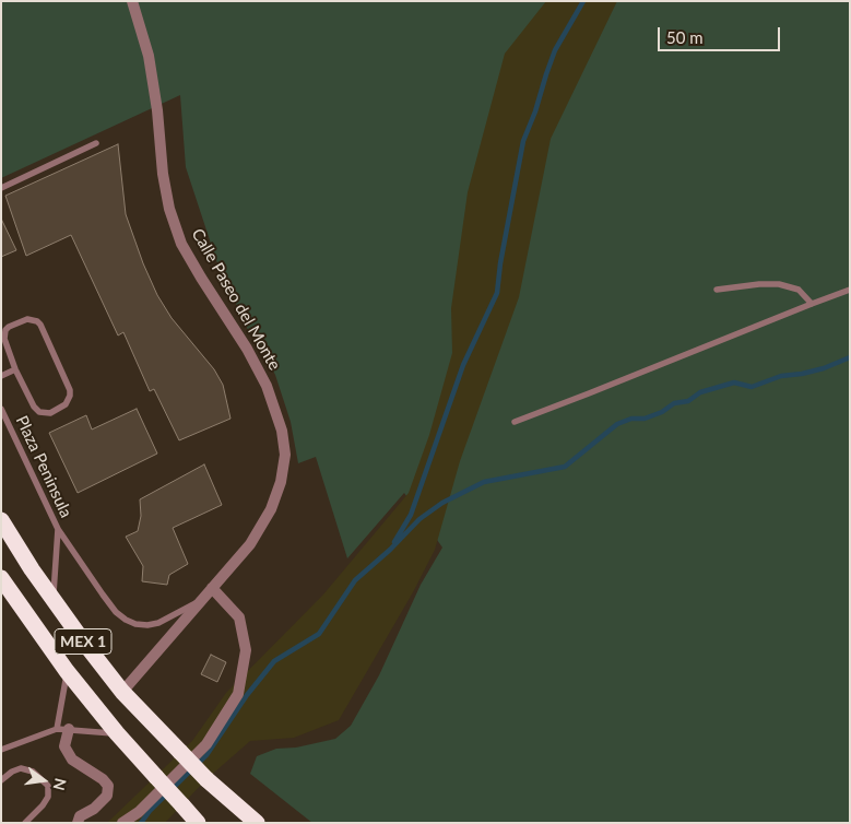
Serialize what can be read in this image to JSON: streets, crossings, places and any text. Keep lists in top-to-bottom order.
{
  "streets": {
    "highway": ["MEX 1"],
    "street": ["Calle Paseo del Monte"],
    "lane": ["Plaza Peninsula"]
  },
  "crossings": [
    ["Calle Paseo del Monte", "MEX 1"],
    ["Plaza Peninsula", "MEX 1"]
  ],
  "scale_bar": "50 m",
  "north": "right"
}
